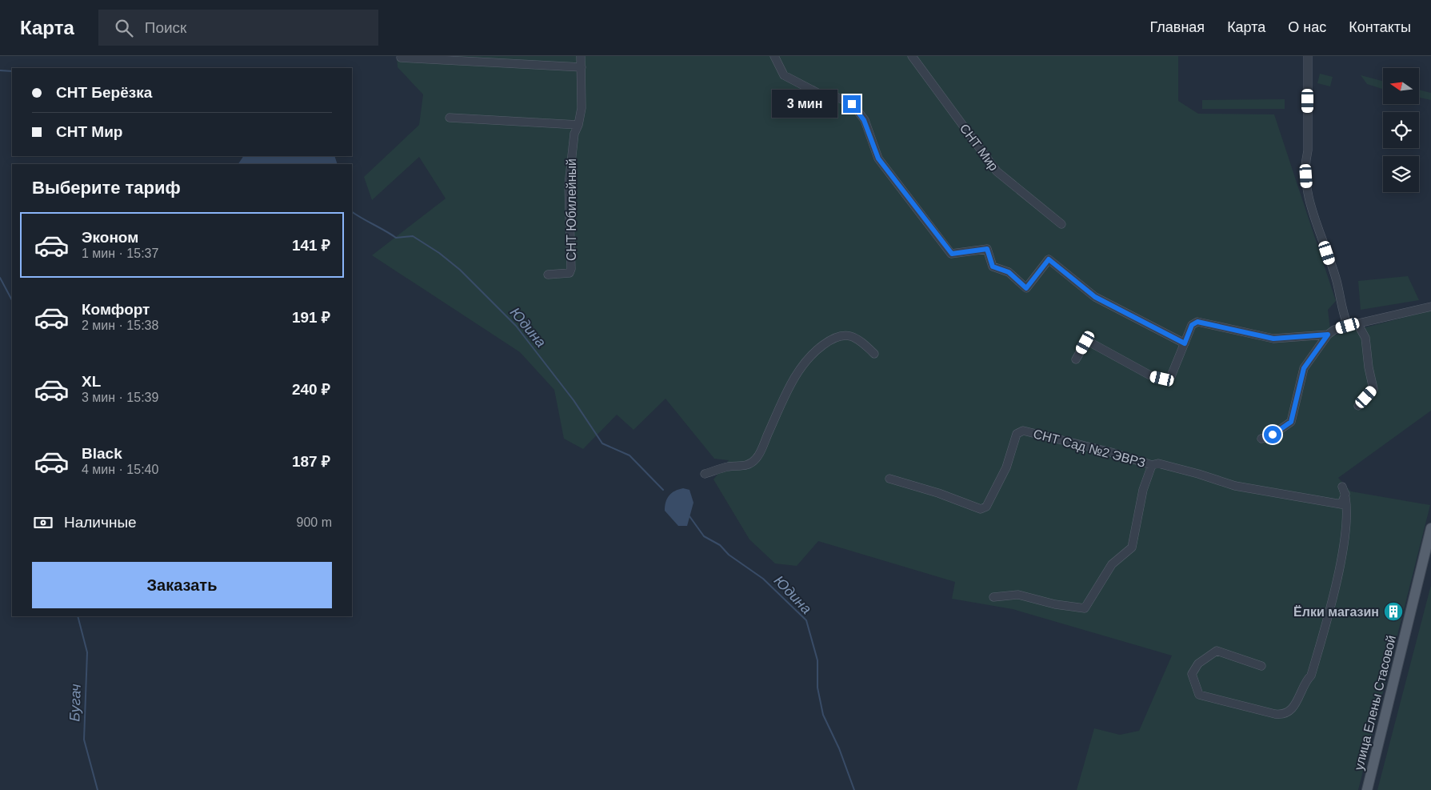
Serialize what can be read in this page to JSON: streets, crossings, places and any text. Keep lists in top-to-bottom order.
{
  "streets": {
    "main road": ["улица Елены Стасовой"],
    "street": ["СНТ Мир", "СНТ Юбилейный", "СНТ Сад №2 ЭВРЗ"]
  },
  "water": ["Юдина", "Бугач"],
  "places": {
    "building": ["Ёлки магазин"]
  },
  "north": "left",
  "page": {
    "header": "Карта",
    "search": "Поиск",
    "nav": [
      "Главная",
      "Карта",
      "О нас",
      "Контакты"
    ],
    "banner": ["СНТ Берёзка", "СНТ Мир"],
    "bubble": "3 мин",
    "heading": "Выберите тариф",
    "list": [
      {
        "name": "Эконом",
        "note": "1 мин · 15:37",
        "value": "141 ₽"
      },
      {
        "name": "Комфорт",
        "note": "2 мин · 15:38",
        "value": "191 ₽"
      },
      {
        "name": "XL",
        "note": "3 мин · 15:39",
        "value": "240 ₽"
      },
      {
        "name": "Black",
        "note": "4 мин · 15:40",
        "value": "187 ₽"
      }
    ],
    "pay": ["Наличные", "900 m"],
    "buttons": "Заказать"
  }
}
